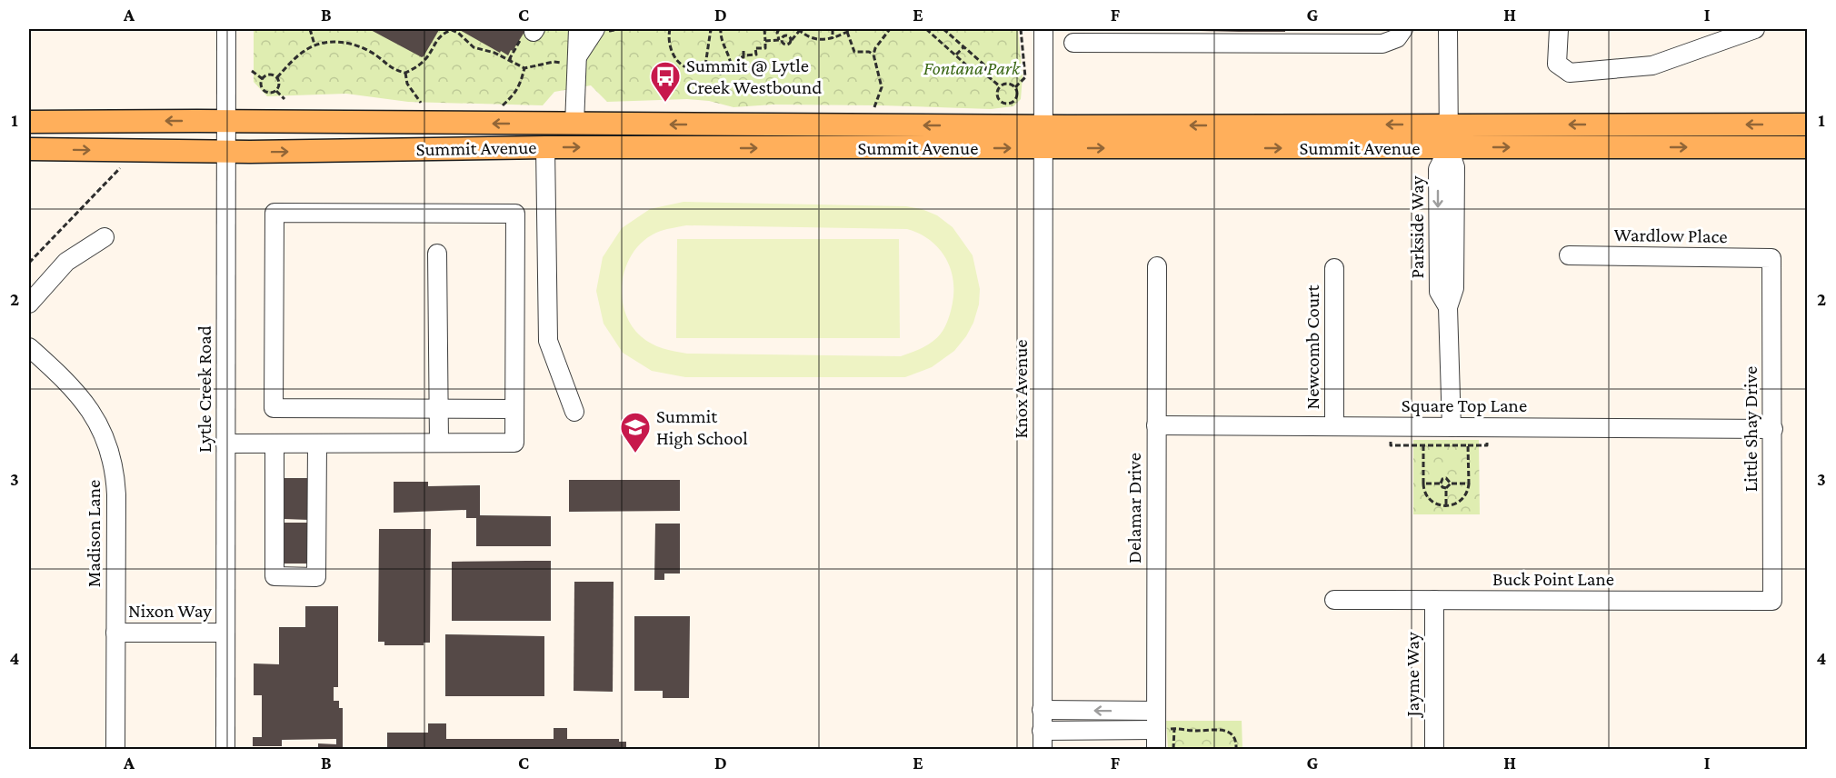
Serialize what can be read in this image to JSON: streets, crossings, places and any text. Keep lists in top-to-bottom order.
{
  "streets": {
    "main road": ["Summit Avenue"],
    "street": [
      "Parkside Way",
      "Wardlow Place",
      "Newcomb Court",
      "Lytle Creek Road",
      "Knox Avenue",
      "Square Top Lane",
      "Little Shay Drive",
      "Delamar Drive",
      "Madison Lane",
      "Buck Point Lane",
      "Nixon Way",
      "Jayme Way"
    ]
  },
  "crossings": [
    ["Summit Avenue", "Parkside Way"],
    ["Summit Avenue", "Lytle Creek Road"],
    ["Summit Avenue", "Knox Avenue"],
    ["Parkside Way", "Square Top Lane"],
    ["Wardlow Place", "Little Shay Drive"],
    ["Newcomb Court", "Square Top Lane"],
    ["Lytle Creek Road", "Nixon Way"],
    ["Square Top Lane", "Little Shay Drive"],
    ["Square Top Lane", "Delamar Drive"],
    ["Little Shay Drive", "Buck Point Lane"],
    ["Madison Lane", "Nixon Way"],
    ["Buck Point Lane", "Jayme Way"]
  ],
  "parks": ["Fontana Park"],
  "places": {
    "bus stop": ["Summit @ Lytle Creek Westbound"],
    "school or university": ["Summit High School"]
  },
  "grid": {
    "columns": [
      "A",
      "B",
      "C",
      "D",
      "E",
      "F",
      "G",
      "H",
      "I"
    ],
    "rows": [
      "1",
      "2",
      "3",
      "4"
    ]
  }
}
